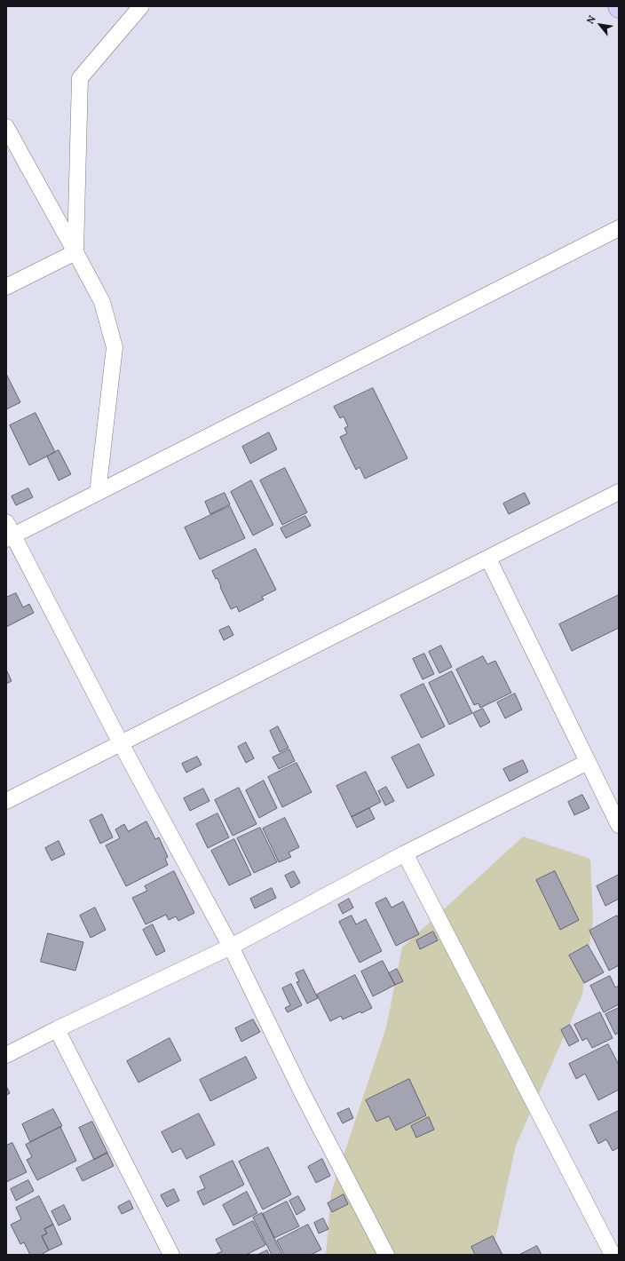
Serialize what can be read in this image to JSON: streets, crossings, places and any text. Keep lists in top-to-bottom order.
{
  "north": "top left"
}
